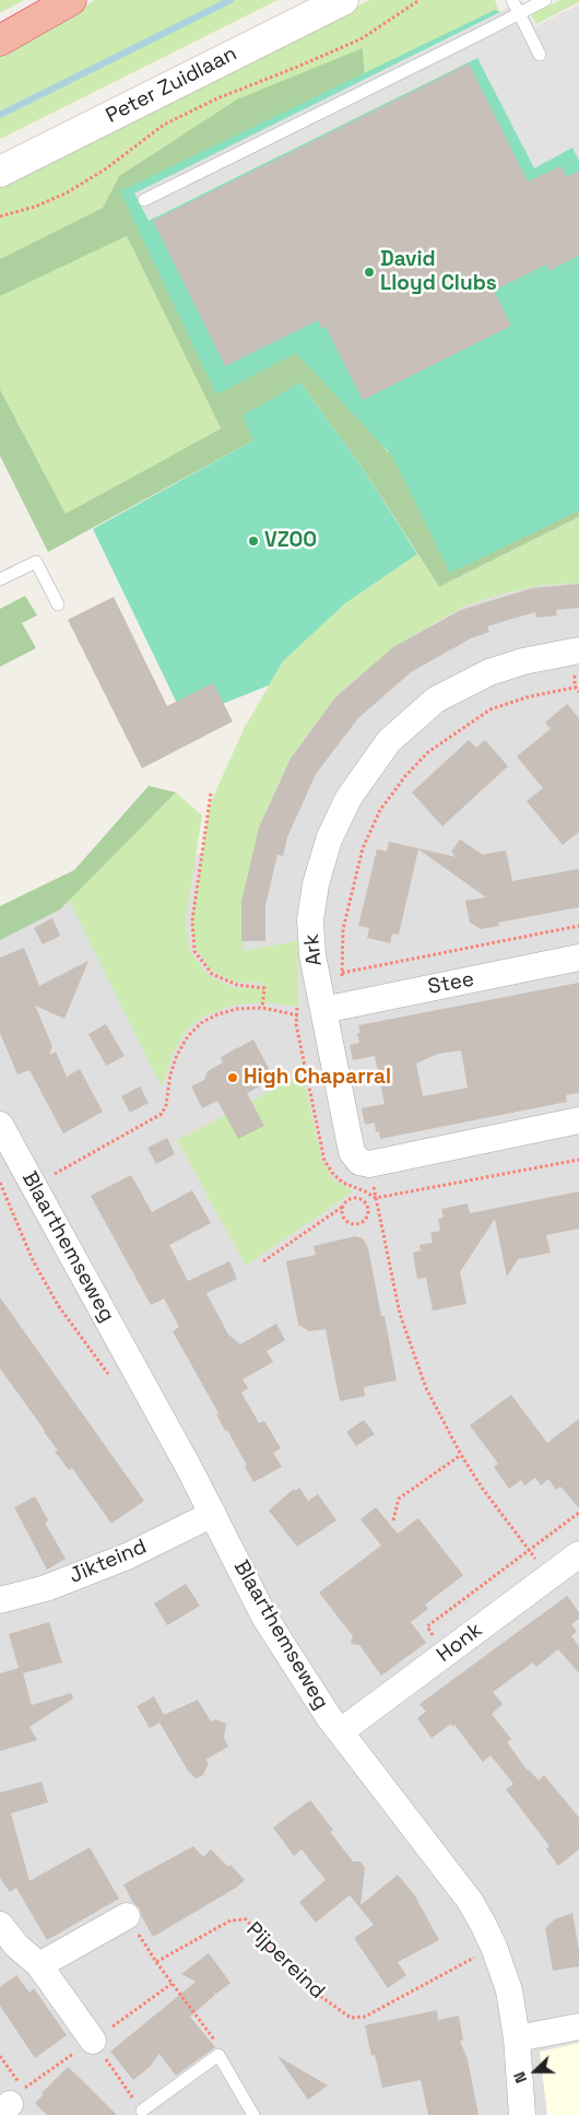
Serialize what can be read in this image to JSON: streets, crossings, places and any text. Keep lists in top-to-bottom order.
{
  "streets": {
    "street": [
      "Peter Zuidlaan",
      "Ark",
      "Stee",
      "Blaarthemseweg",
      "Jikteind",
      "Honk"
    ],
    "path": ["Pijpereind"]
  },
  "crossings": [
    ["Ark", "Stee"],
    ["Blaarthemseweg", "Jikteind"],
    ["Blaarthemseweg", "Honk"],
    ["Blaarthemseweg", "Pijpereind"]
  ],
  "places": ["David Lloyd Clubs", "VZOO", "High Chaparral"],
  "north": "left"
}
